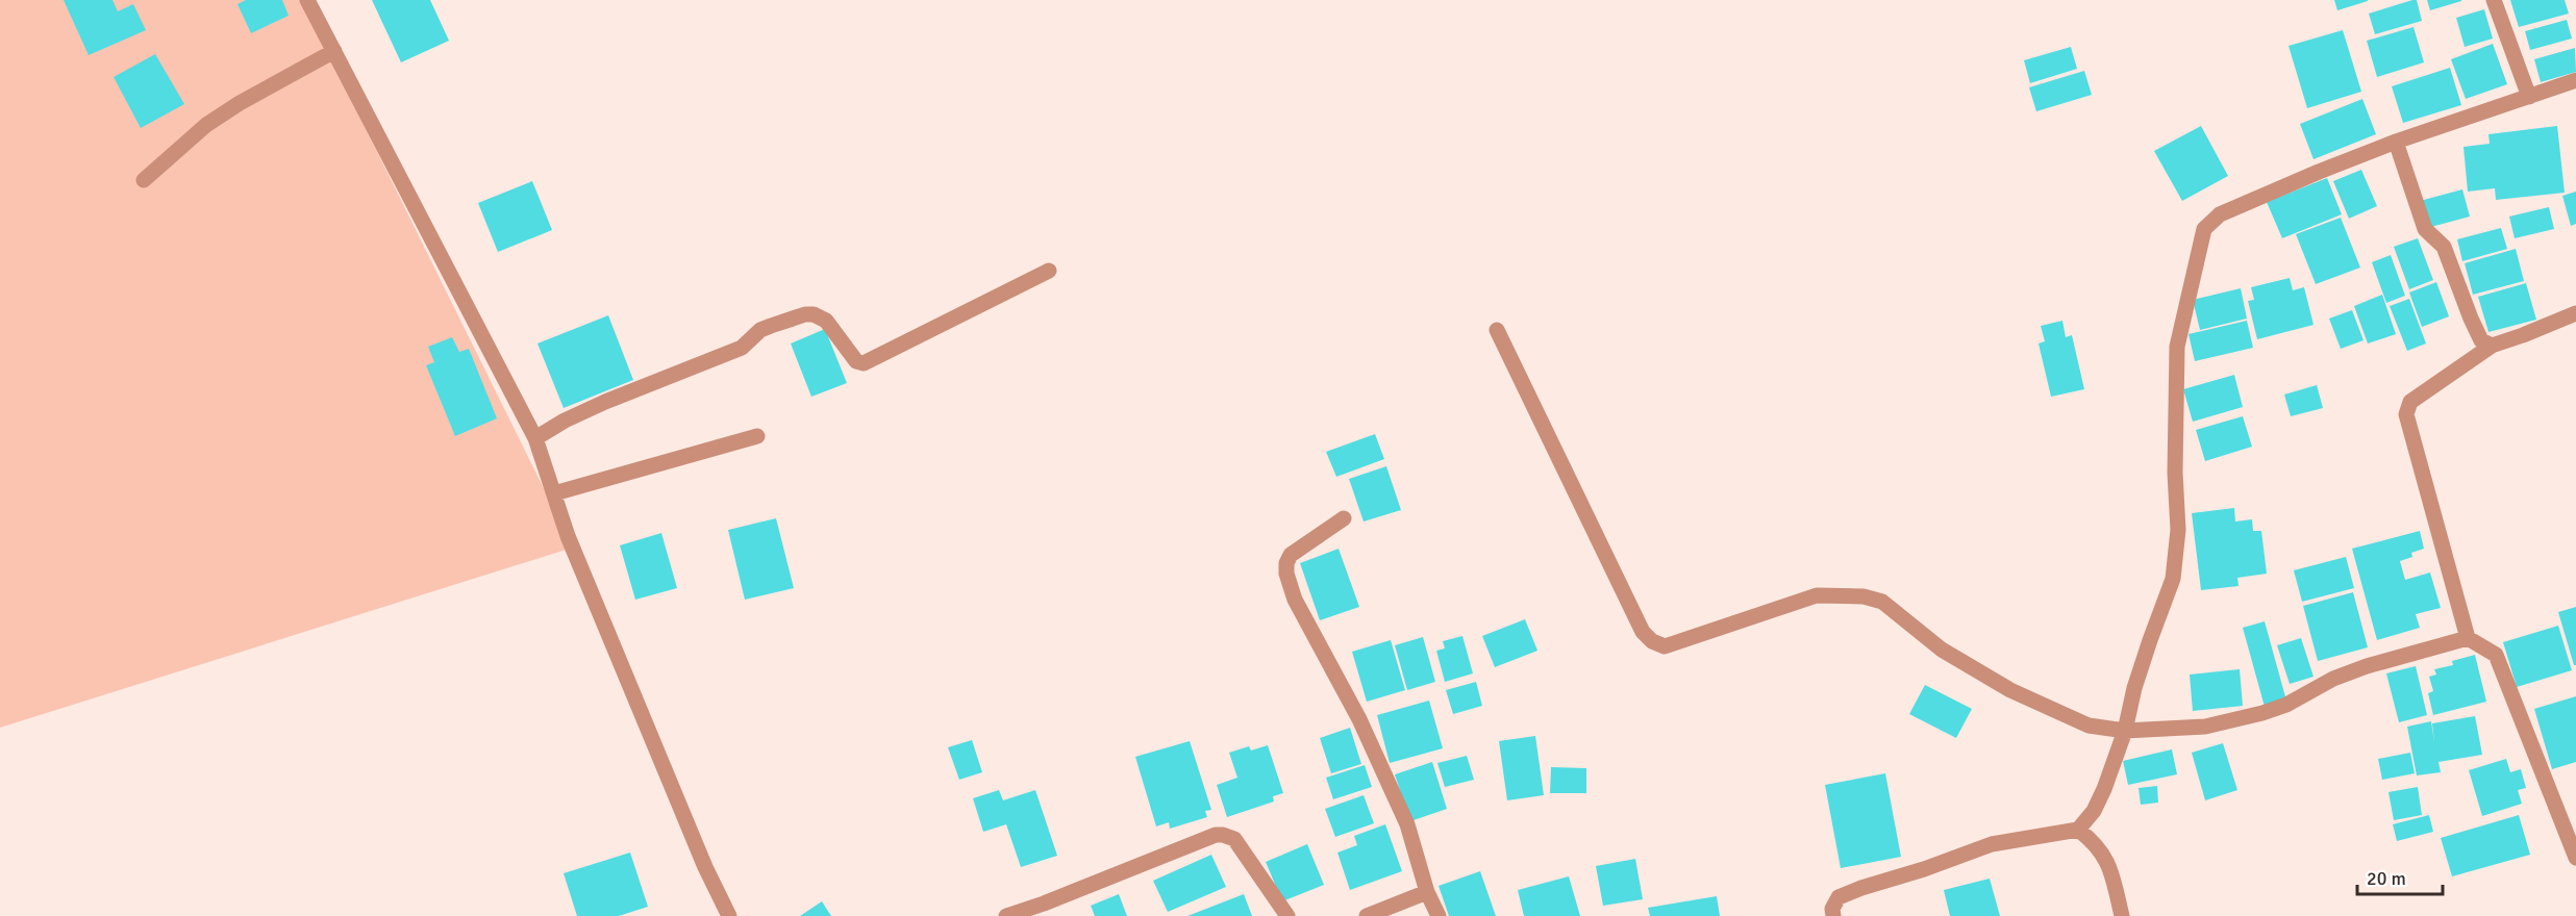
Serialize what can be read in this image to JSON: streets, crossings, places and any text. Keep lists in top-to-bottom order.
{
  "scale_bar": "20 m"
}
